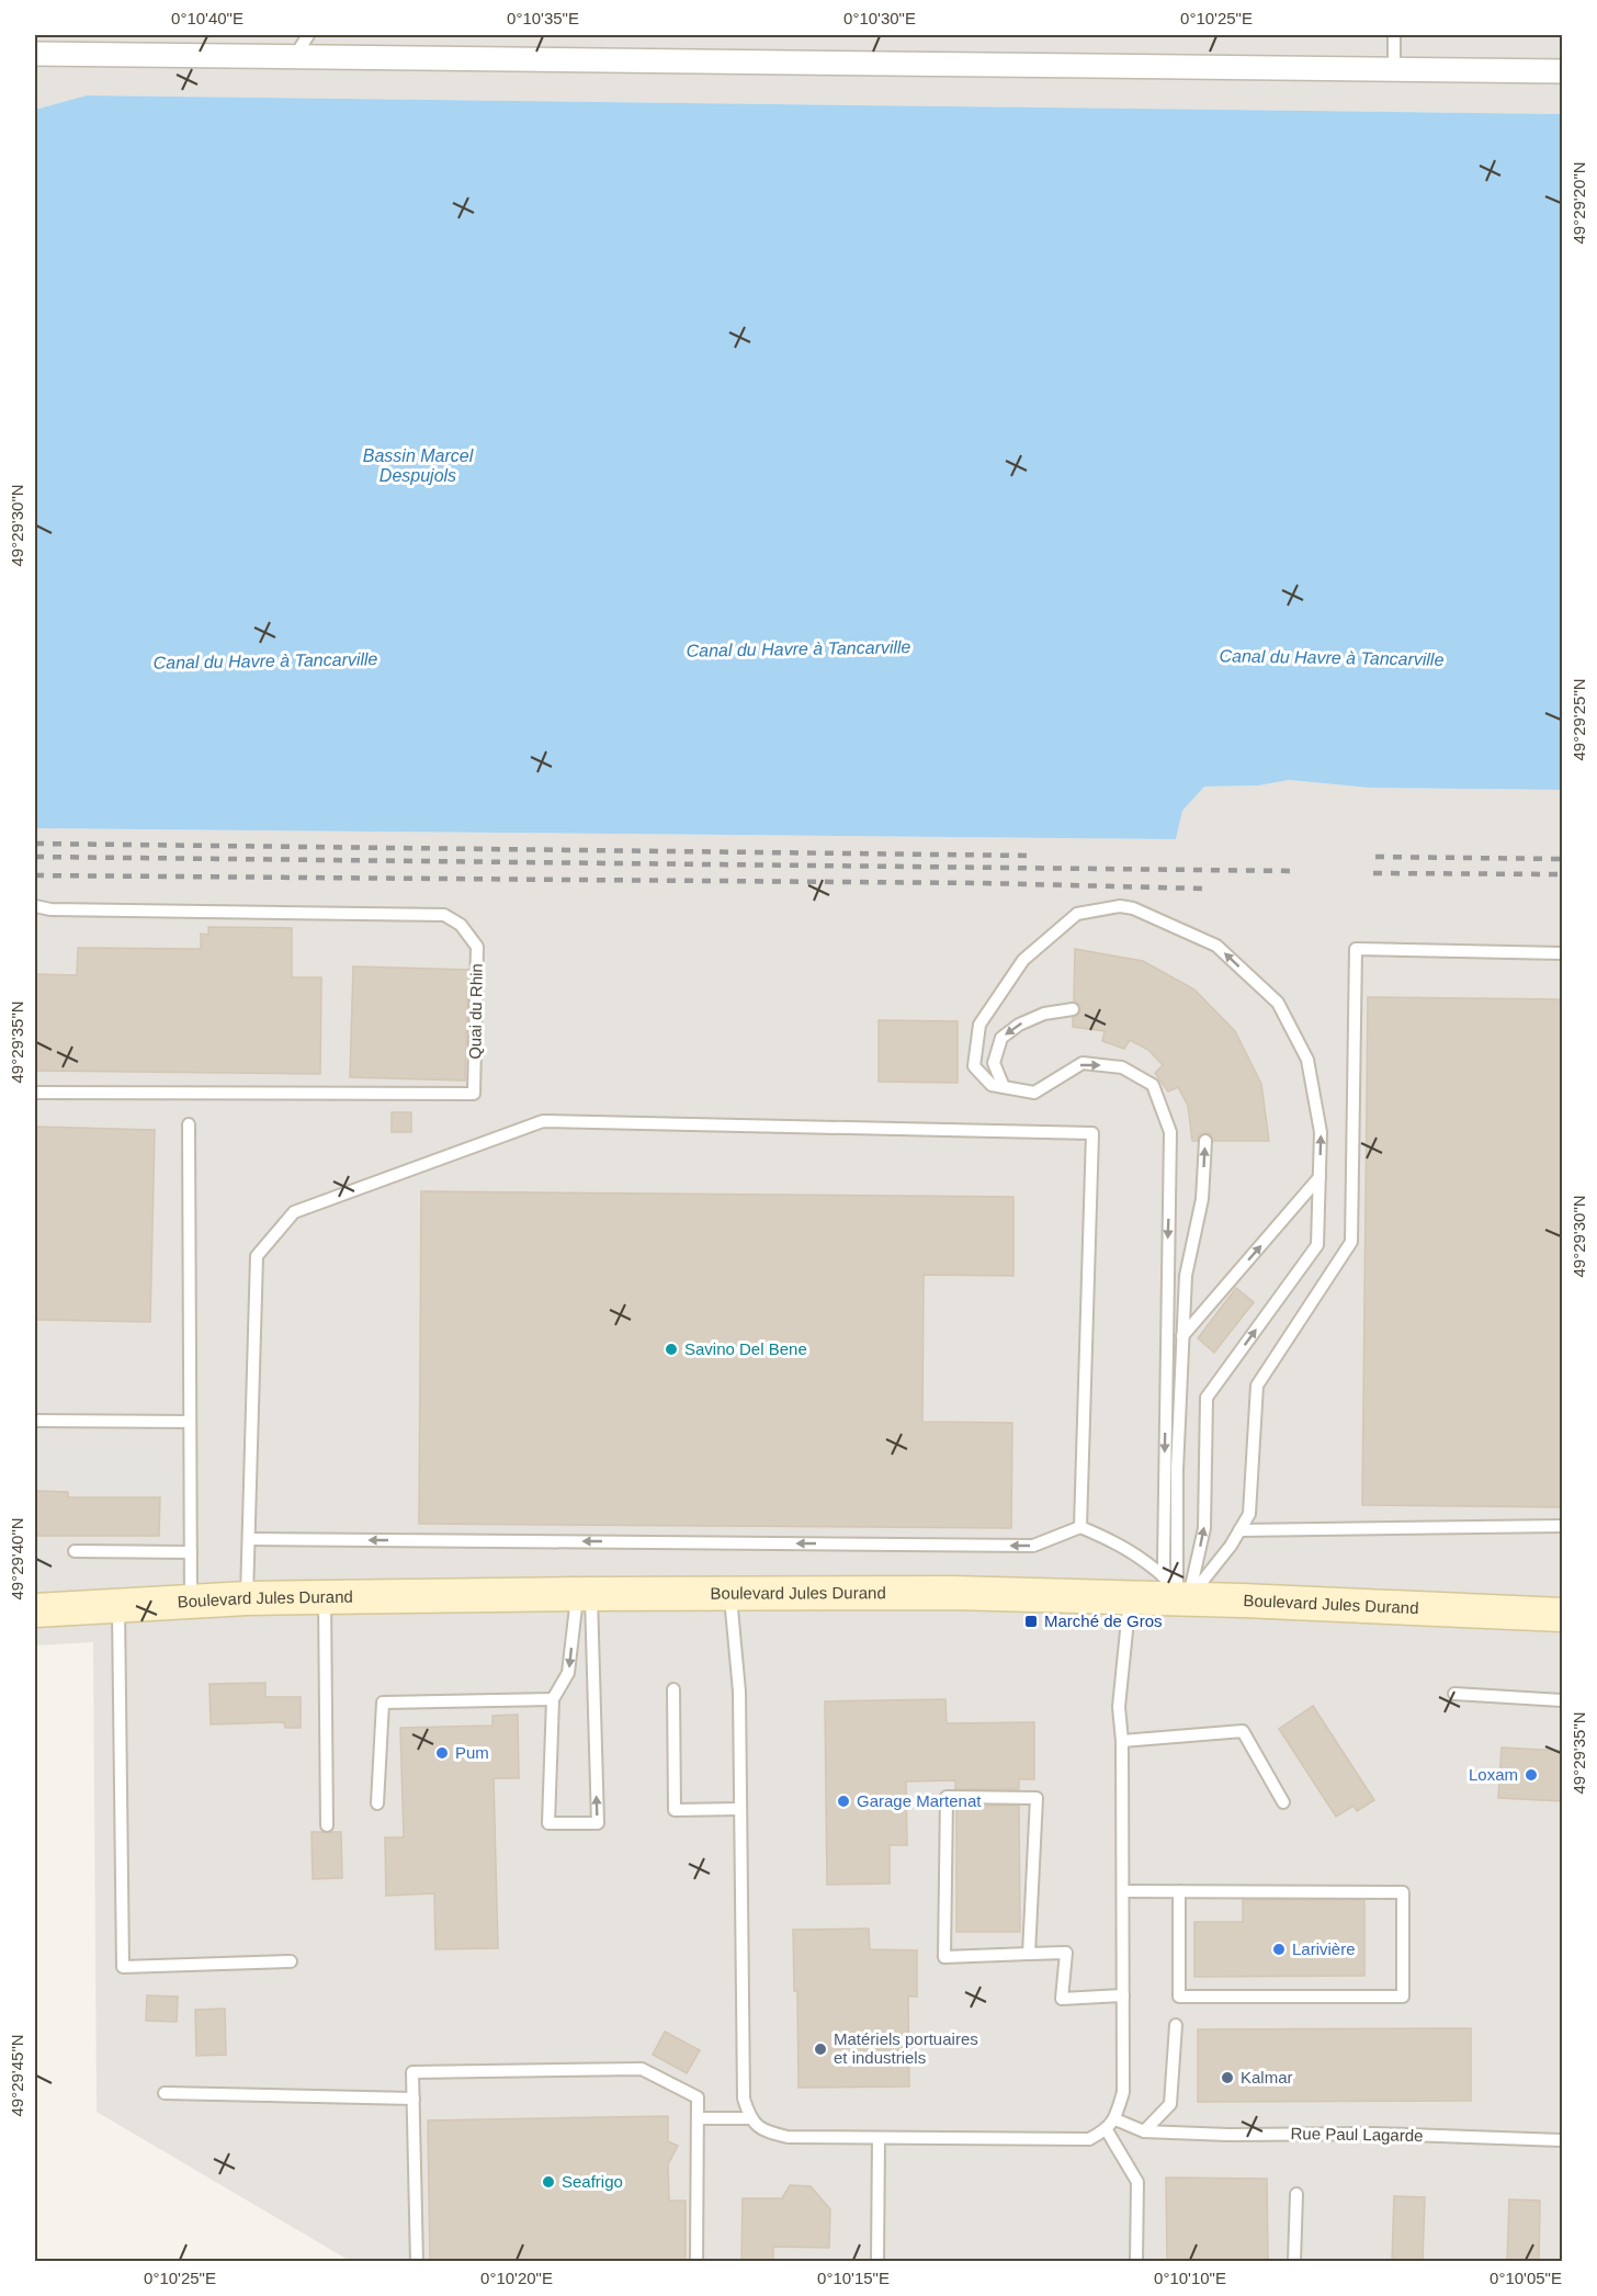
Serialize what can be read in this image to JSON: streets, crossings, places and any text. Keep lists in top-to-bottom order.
{
  "streets": {
    "main road": ["Boulevard Jules Durand"],
    "lane": ["Quai du Rhin", "Rue Paul Lagarde"]
  },
  "water": ["Bassin Marcel Despujols", "Canal du Havre à Tancarville"],
  "places": {
    "other": [
      "Savino Del Bene",
      "Pum",
      "Loxam",
      "Garage Martenat",
      "Larivière",
      "Matériels portuaires et industriels",
      "Kalmar",
      "Seafrigo"
    ],
    "transit": ["Marché de Gros"]
  },
  "coordinates": [
    "0°10'40\"E",
    "0°10'35\"E",
    "0°10'30\"E",
    "0°10'25\"E",
    "49°29'20\"N",
    "49°29'30\"N",
    "49°29'25\"N",
    "49°29'35\"N",
    "49°29'40\"N",
    "49°29'45\"N",
    "0°10'20\"E",
    "0°10'15\"E",
    "0°10'10\"E",
    "0°10'05\"E"
  ]
}
